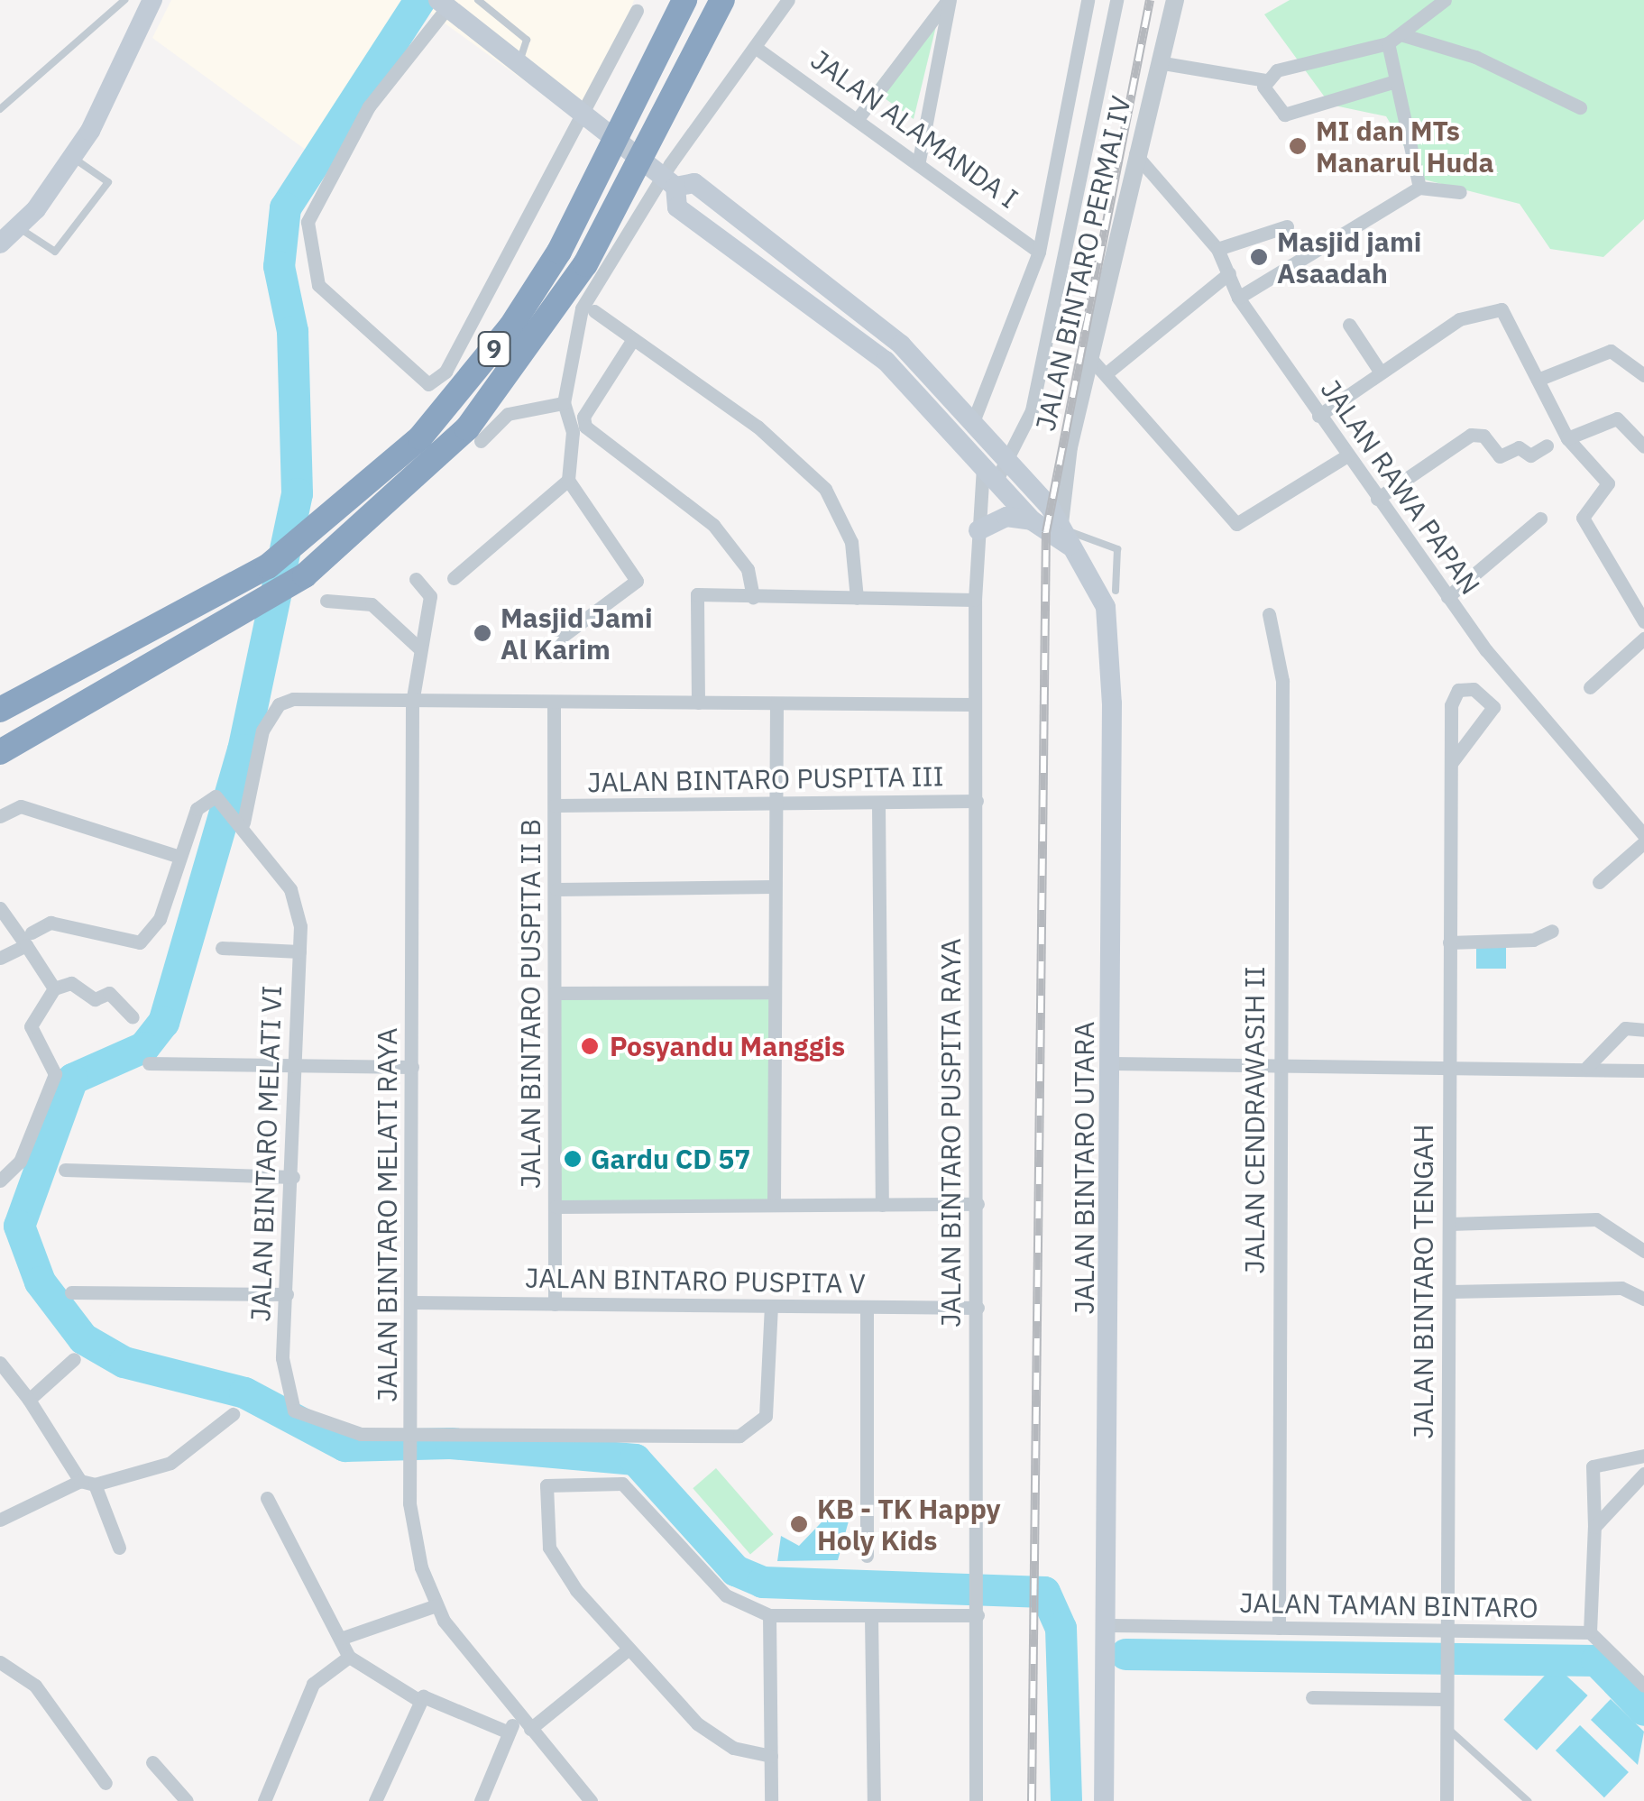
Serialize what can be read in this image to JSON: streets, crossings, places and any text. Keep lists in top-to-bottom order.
{
  "streets": {
    "highway": ["9"],
    "main road": ["JALAN BINTARO UTARA"],
    "street": [
      "JALAN ALAMANDA I",
      "JALAN BINTARO PERMAI IV",
      "JALAN RAWA PAPAN",
      "JALAN BINTARO PUSPITA III",
      "JALAN BINTARO PUSPITA II B",
      "JALAN CENDRAWASIH II",
      "JALAN BINTARO PUSPITA RAYA",
      "JALAN BINTARO MELATI VI",
      "JALAN BINTARO MELATI RAYA",
      "JALAN BINTARO PUSPITA V",
      "JALAN BINTARO TENGAH",
      "JALAN TAMAN BINTARO"
    ]
  },
  "crossings": [
    ["JALAN ALAMANDA I", "JALAN BINTARO PUSPITA RAYA"],
    ["JALAN BINTARO PERMAI IV", "JALAN RAWA PAPAN"],
    ["JALAN BINTARO PERMAI IV", "JALAN BINTARO UTARA"],
    ["JALAN BINTARO PUSPITA III", "JALAN BINTARO PUSPITA II B"],
    ["JALAN BINTARO PUSPITA III", "JALAN BINTARO PUSPITA RAYA"],
    ["JALAN BINTARO PUSPITA II B", "JALAN BINTARO PUSPITA V"],
    ["JALAN CENDRAWASIH II", "JALAN TAMAN BINTARO"],
    ["JALAN BINTARO PUSPITA RAYA", "JALAN BINTARO PUSPITA V"],
    ["JALAN BINTARO MELATI VI", "JALAN BINTARO MELATI RAYA"],
    ["JALAN BINTARO MELATI VI", "JALAN BINTARO PUSPITA V"],
    ["JALAN BINTARO UTARA", "JALAN TAMAN BINTARO"],
    ["JALAN BINTARO MELATI RAYA", "JALAN BINTARO PUSPITA V"],
    ["JALAN BINTARO TENGAH", "JALAN TAMAN BINTARO"]
  ],
  "places": [
    "MI dan MTs Manarul Huda",
    "Masjid jami Asaadah",
    "Masjid Jami Al Karim",
    "Posyandu Manggis",
    "Gardu CD 57",
    "KB - TK Happy Holy Kids"
  ]
}
